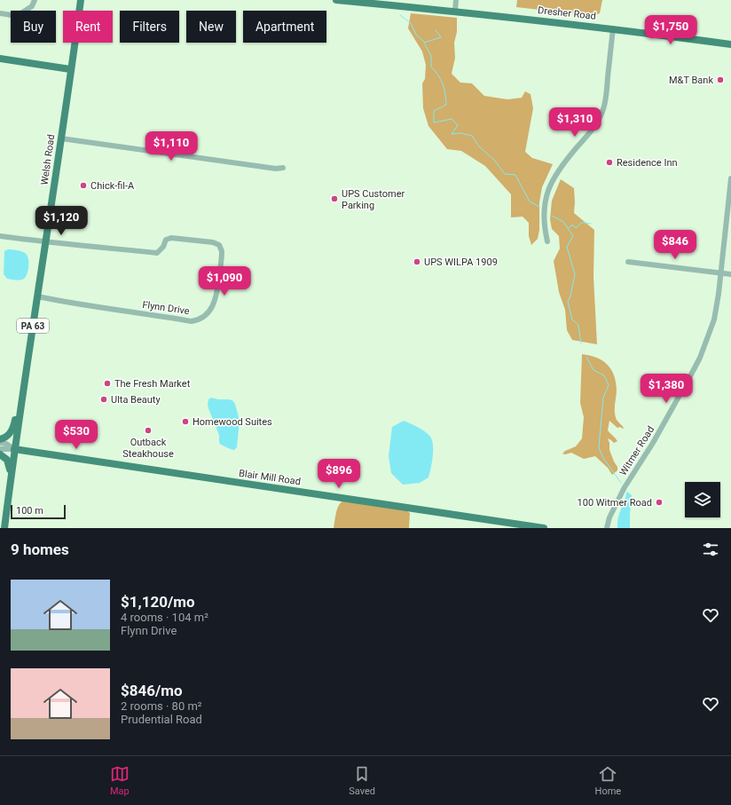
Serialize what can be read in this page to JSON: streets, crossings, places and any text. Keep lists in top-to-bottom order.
{
  "streets": {
    "main road": [
      "Dresher Road",
      "Welsh Road",
      "PA 63",
      "Blair Mill Road"
    ],
    "street": ["Flynn Drive", "Witmer Road"]
  },
  "crossings": [
    ["Welsh Road", "Flynn Drive"],
    ["Welsh Road", "Blair Mill Road"]
  ],
  "places": [
    "M&T Bank",
    "Residence Inn",
    "Chick-fil-A",
    "UPS Customer Parking",
    "UPS WILPA 1909",
    "The Fresh Market",
    "Ulta Beauty",
    "Homewood Suites",
    "Outback Steakhouse",
    "100 Witmer Road"
  ],
  "scale_bar": "100 m",
  "page": {
    "chip": [
      "Buy",
      "Rent",
      "Filters",
      "New",
      "Apartment"
    ],
    "price": [
      "$1,750",
      "$1,310",
      "$1,110",
      "$1,120",
      "$846",
      "$1,090",
      "$1,380",
      "$530",
      "$896"
    ],
    "scale": "100 m",
    "heading": "9 homes",
    "list": [
      {
        "name": "$1,120/mo",
        "note": "4 rooms · 104 m² · Flynn Drive"
      },
      {
        "name": "$846/mo",
        "note": "2 rooms · 80 m² · Prudential Road"
      }
    ],
    "tabs": ["Map", "Saved", "Home"]
  }
}
